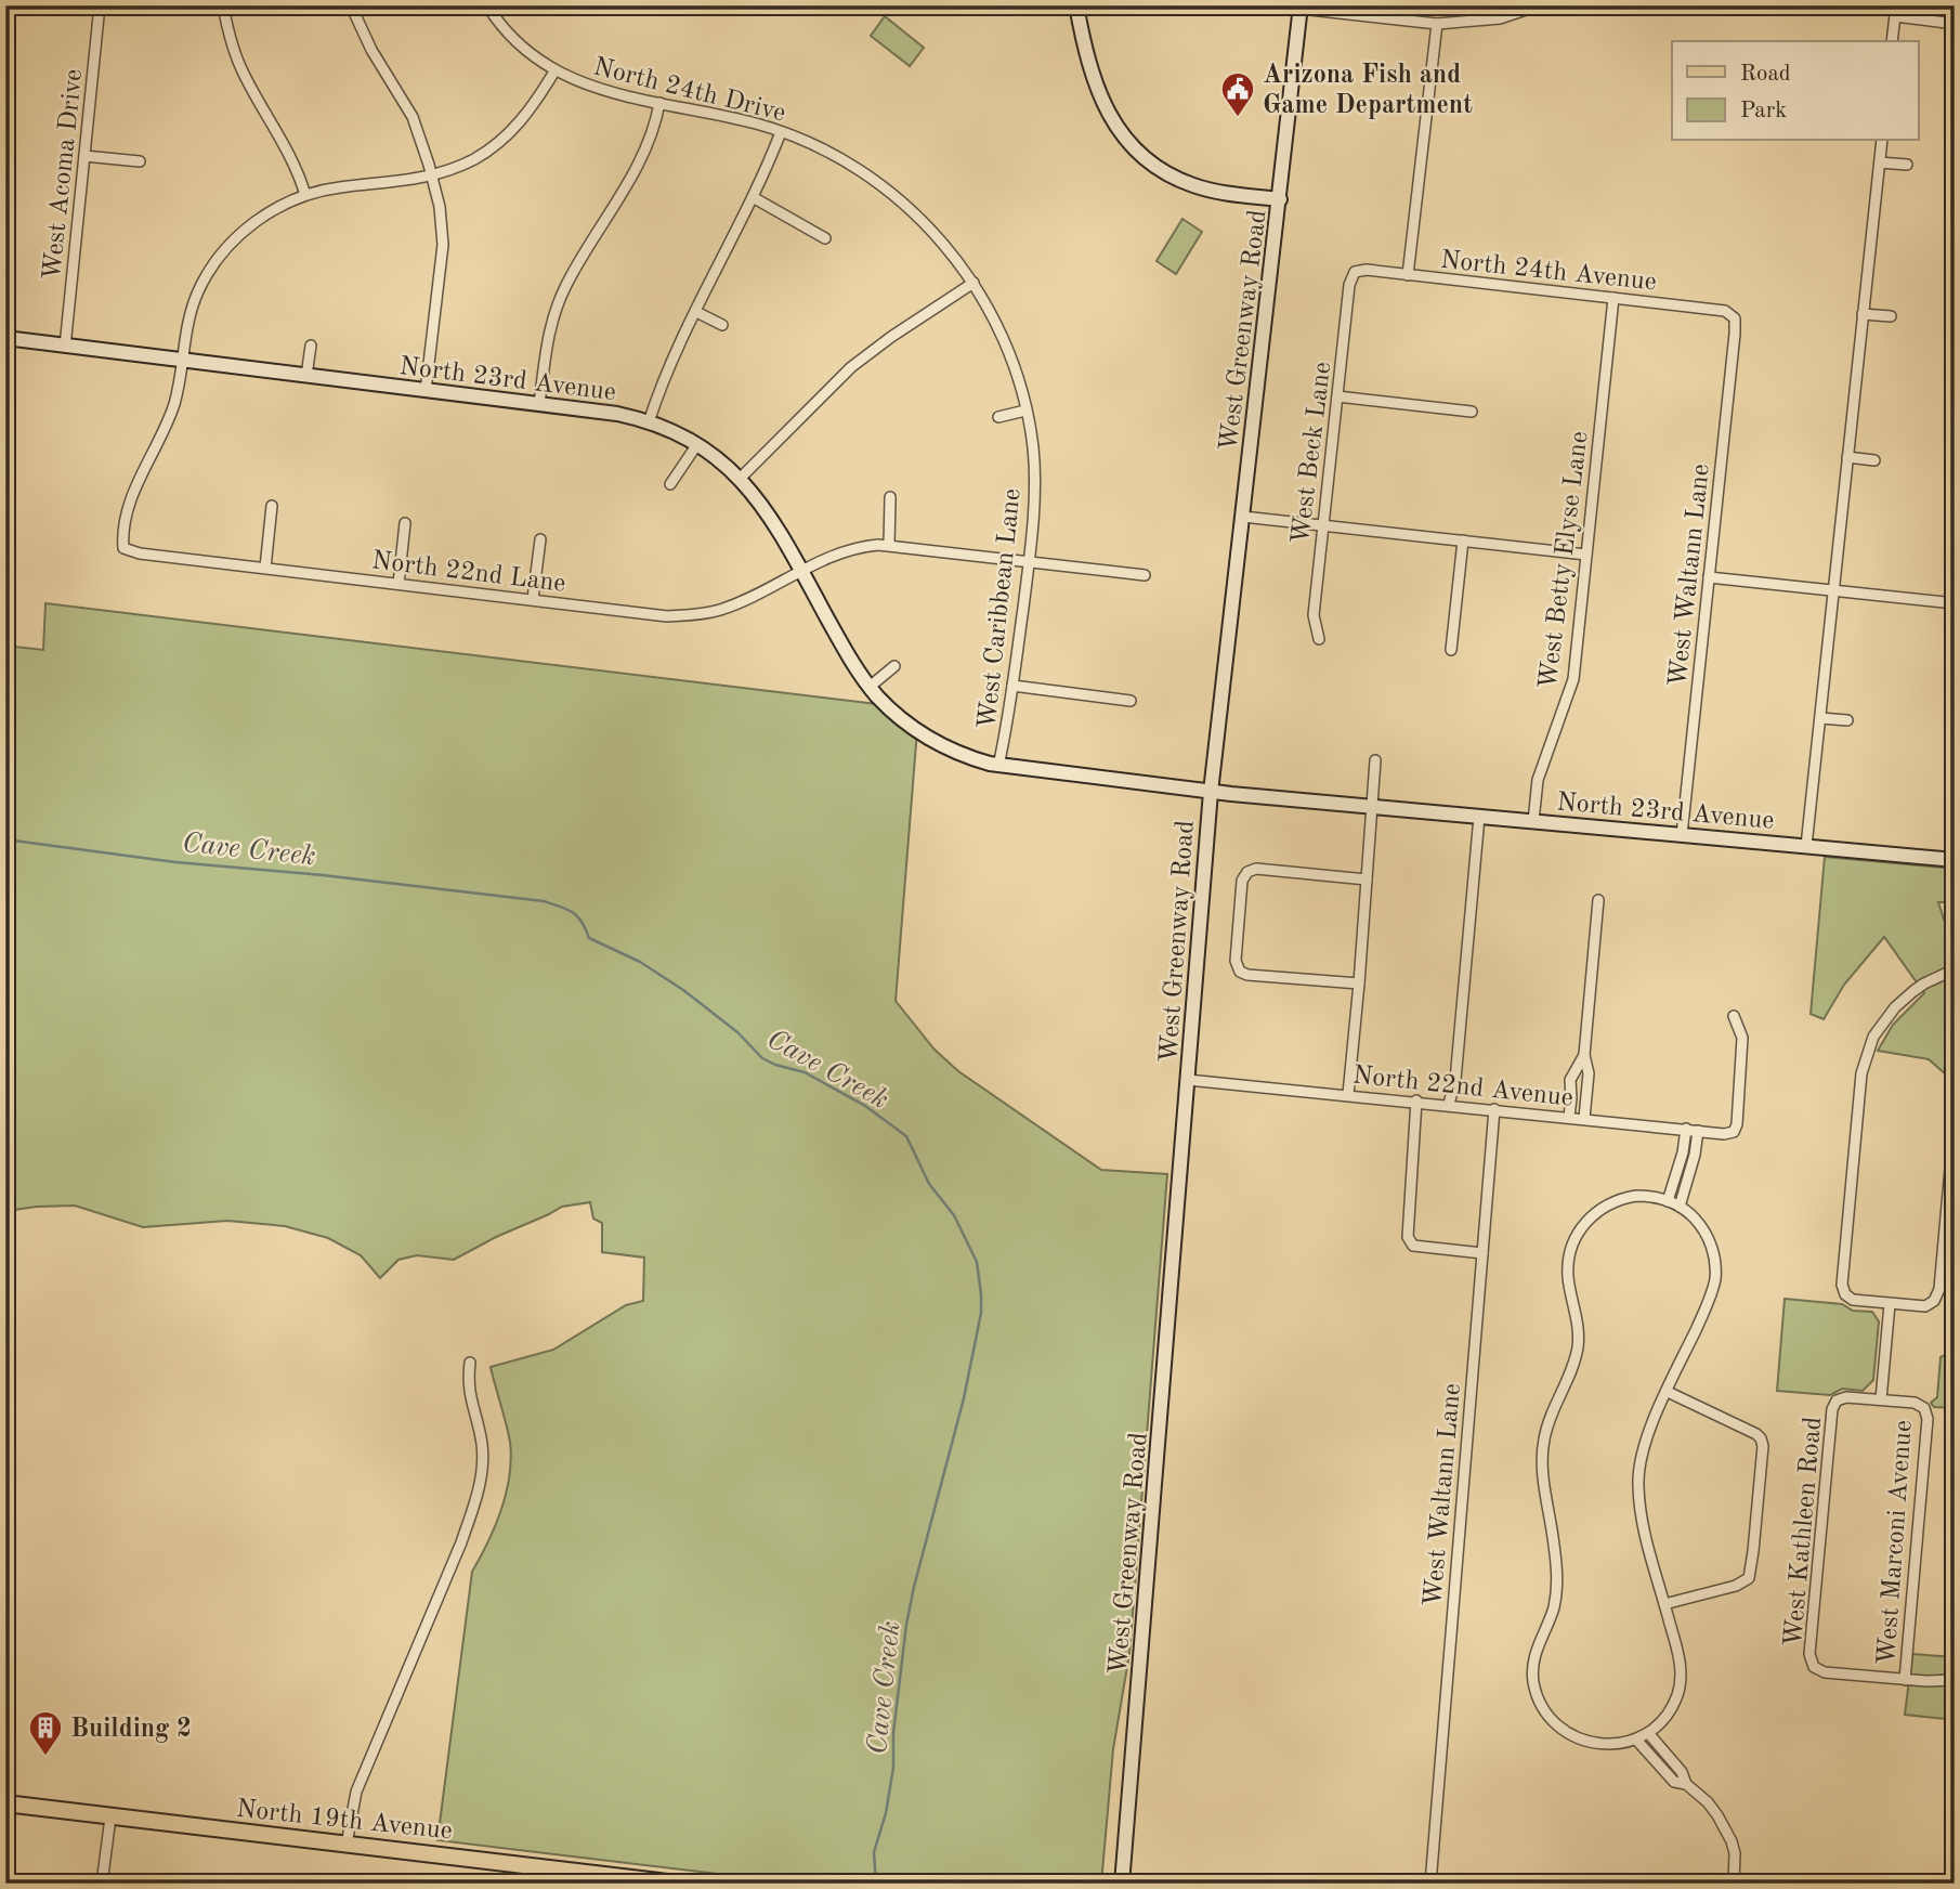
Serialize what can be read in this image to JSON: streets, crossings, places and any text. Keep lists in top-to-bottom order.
{
  "streets": {
    "main road": ["North 19th Avenue"],
    "street": [
      "North 24th Drive",
      "West Acoma Drive",
      "North 24th Avenue",
      "West Greenway Road",
      "North 23rd Avenue",
      "West Beck Lane",
      "West Betty Elyse Lane",
      "North 22nd Lane",
      "West Waltann Lane",
      "West Caribbean Lane",
      "North 22nd Avenue",
      "West Kathleen Road",
      "West Marconi Avenue"
    ]
  },
  "crossings": [
    ["North 24th Drive", "North 23rd Avenue"],
    ["North 24th Drive", "North 22nd Lane"],
    ["North 24th Drive", "West Caribbean Lane"],
    ["West Acoma Drive", "North 23rd Avenue"],
    ["North 24th Avenue", "West Beck Lane"],
    ["North 24th Avenue", "West Betty Elyse Lane"],
    ["North 24th Avenue", "West Waltann Lane"],
    ["West Greenway Road", "North 23rd Avenue"],
    ["West Greenway Road", "North 22nd Avenue"],
    ["North 23rd Avenue", "West Betty Elyse Lane"],
    ["North 23rd Avenue", "North 22nd Lane"],
    ["North 23rd Avenue", "West Waltann Lane"],
    ["North 23rd Avenue", "West Caribbean Lane"],
    ["North 22nd Lane", "West Caribbean Lane"],
    ["West Waltann Lane", "North 22nd Avenue"],
    ["West Kathleen Road", "West Marconi Avenue"]
  ],
  "water": ["Cave Creek"],
  "places": {
    "public building": ["Arizona Fish and Game Department"],
    "building": ["Building 2"]
  },
  "legend": ["Road", "Park"]
}
